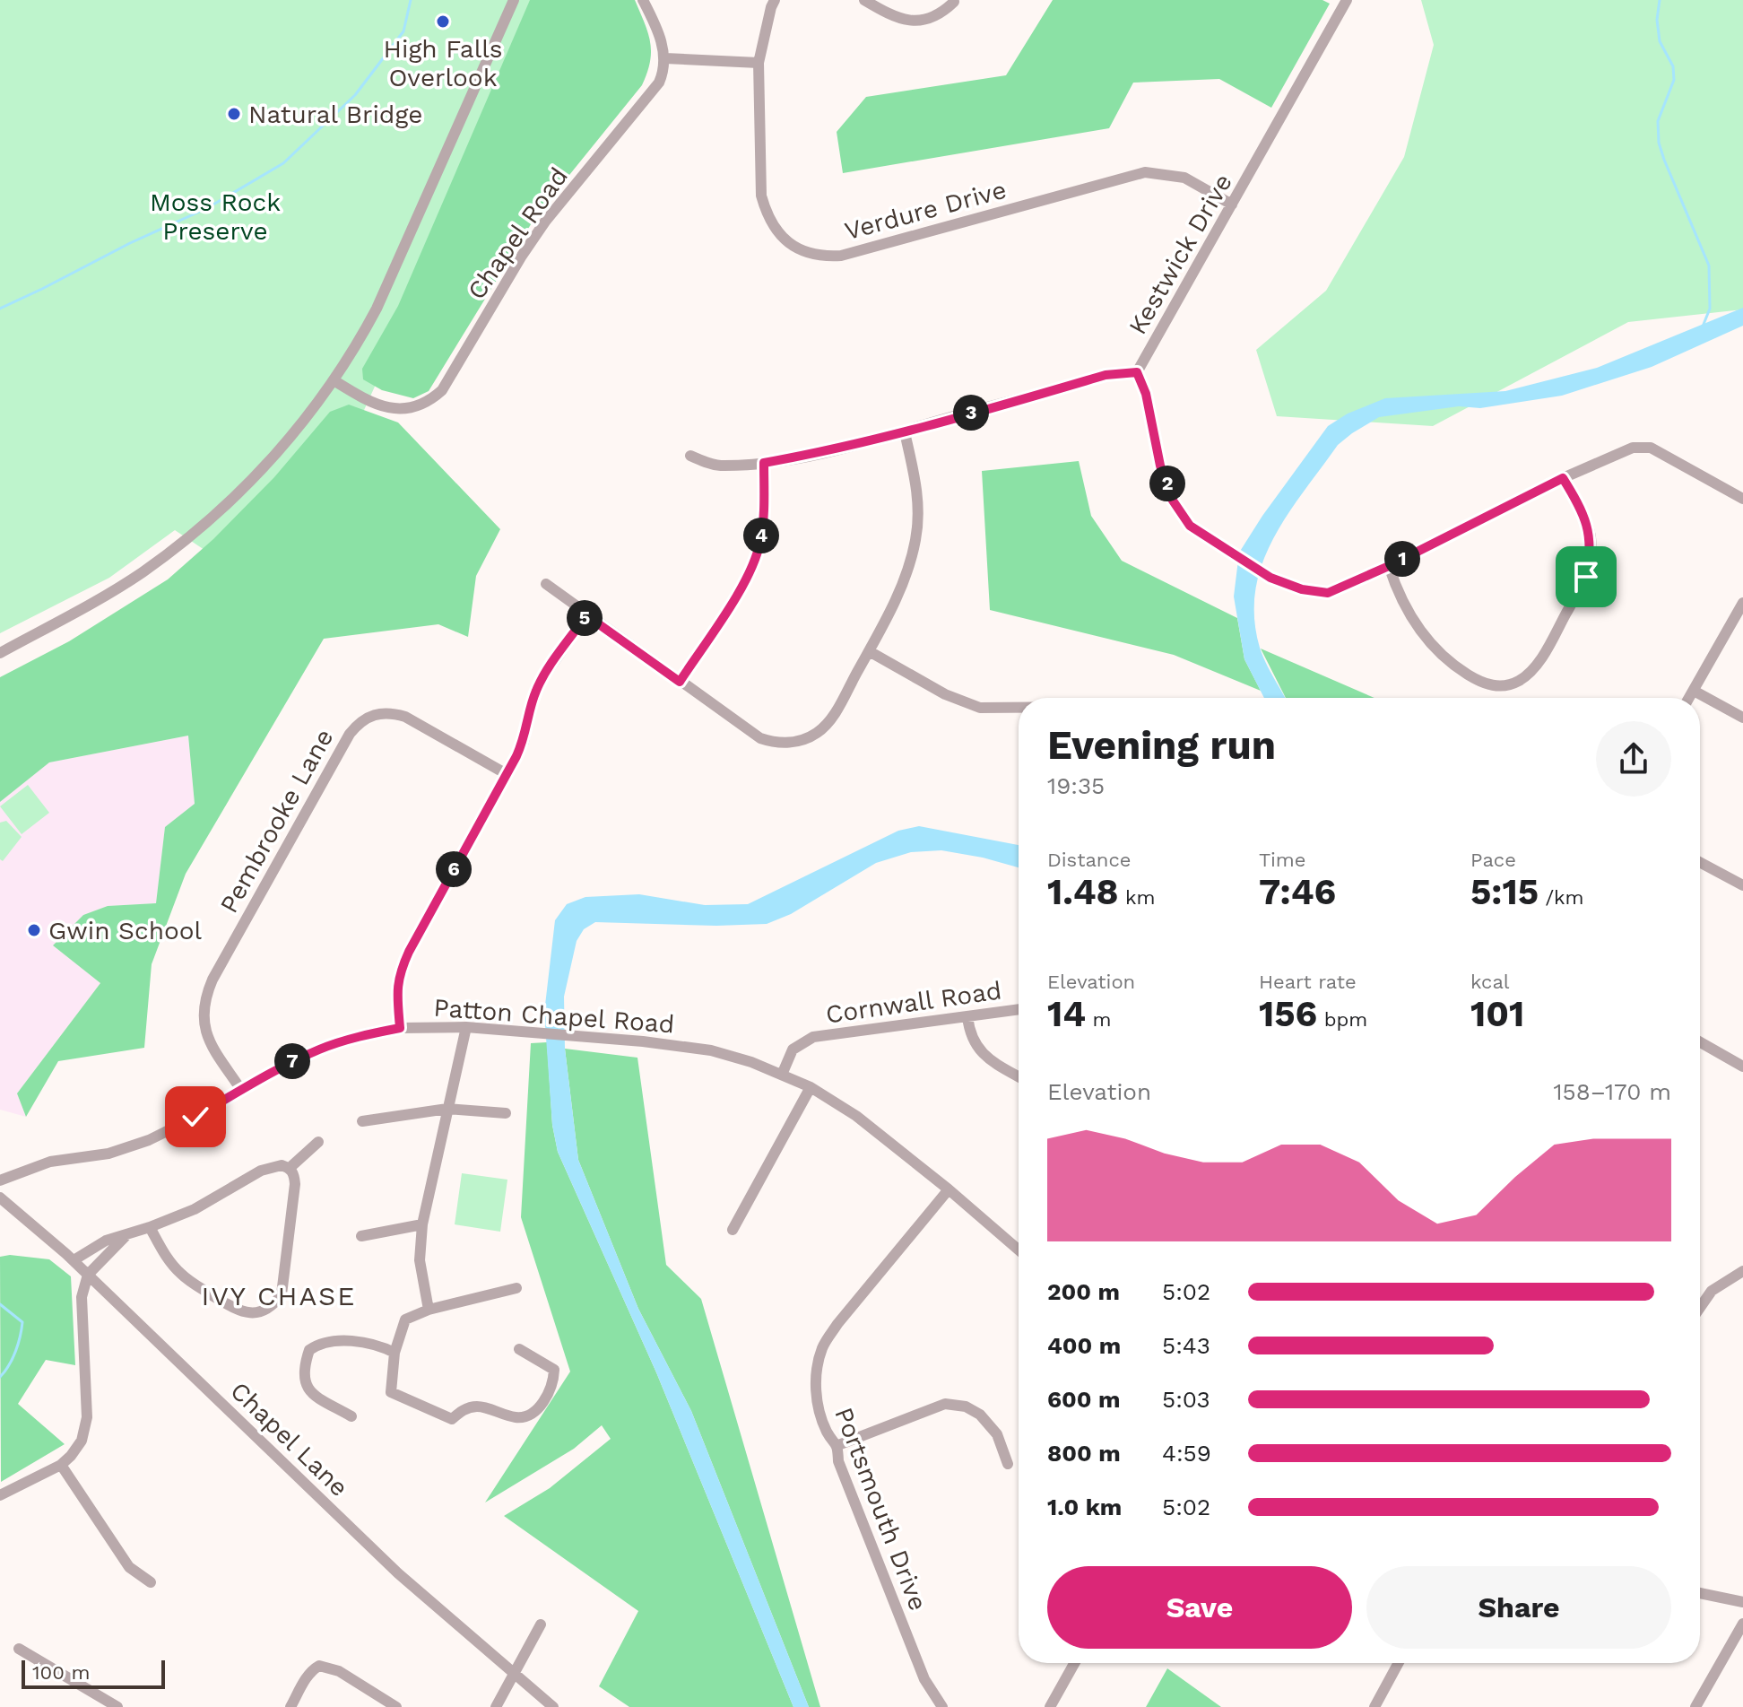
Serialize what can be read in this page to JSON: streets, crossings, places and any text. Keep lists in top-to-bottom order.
{
  "streets": {
    "street": [
      "Verdure Drive",
      "Chapel Road",
      "Kestwick Drive",
      "Pembrooke Lane",
      "Cornwall Road",
      "Patton Chapel Road",
      "Chapel Lane",
      "Portsmouth Drive"
    ]
  },
  "crossings": [
    ["Verdure Drive", "Kestwick Drive"],
    ["Pembrooke Lane", "Patton Chapel Road"],
    ["Cornwall Road", "Patton Chapel Road"],
    ["Patton Chapel Road", "Portsmouth Drive"]
  ],
  "districts": ["IVY CHASE"],
  "parks": ["Moss Rock Preserve"],
  "places": ["High Falls Overlook", "Natural Bridge", "Gwin School"],
  "scale_bar": "100 m",
  "page": {
    "pins": [
      "3",
      "2",
      "4",
      "1",
      "5",
      "6",
      "7"
    ],
    "heading": ["Evening run", "19:35"],
    "stats": [
      ["Distance", "1.48 km"],
      ["Time", "7:46"],
      ["Pace", "5:15 /km"],
      ["Elevation", "14 m"],
      ["Heart rate", "156 bpm"],
      ["kcal", "101"]
    ],
    "chart": ["Elevation", "158–170 m"],
    "list": [
      {
        "name": "200 m",
        "note": "5:02"
      },
      {
        "name": "400 m",
        "note": "5:43"
      },
      {
        "name": "600 m",
        "note": "5:03"
      },
      {
        "name": "800 m",
        "note": "4:59"
      },
      {
        "name": "1.0 km",
        "note": "5:02"
      }
    ],
    "buttons": ["Save", "Share"],
    "scale": "100 m"
  }
}
